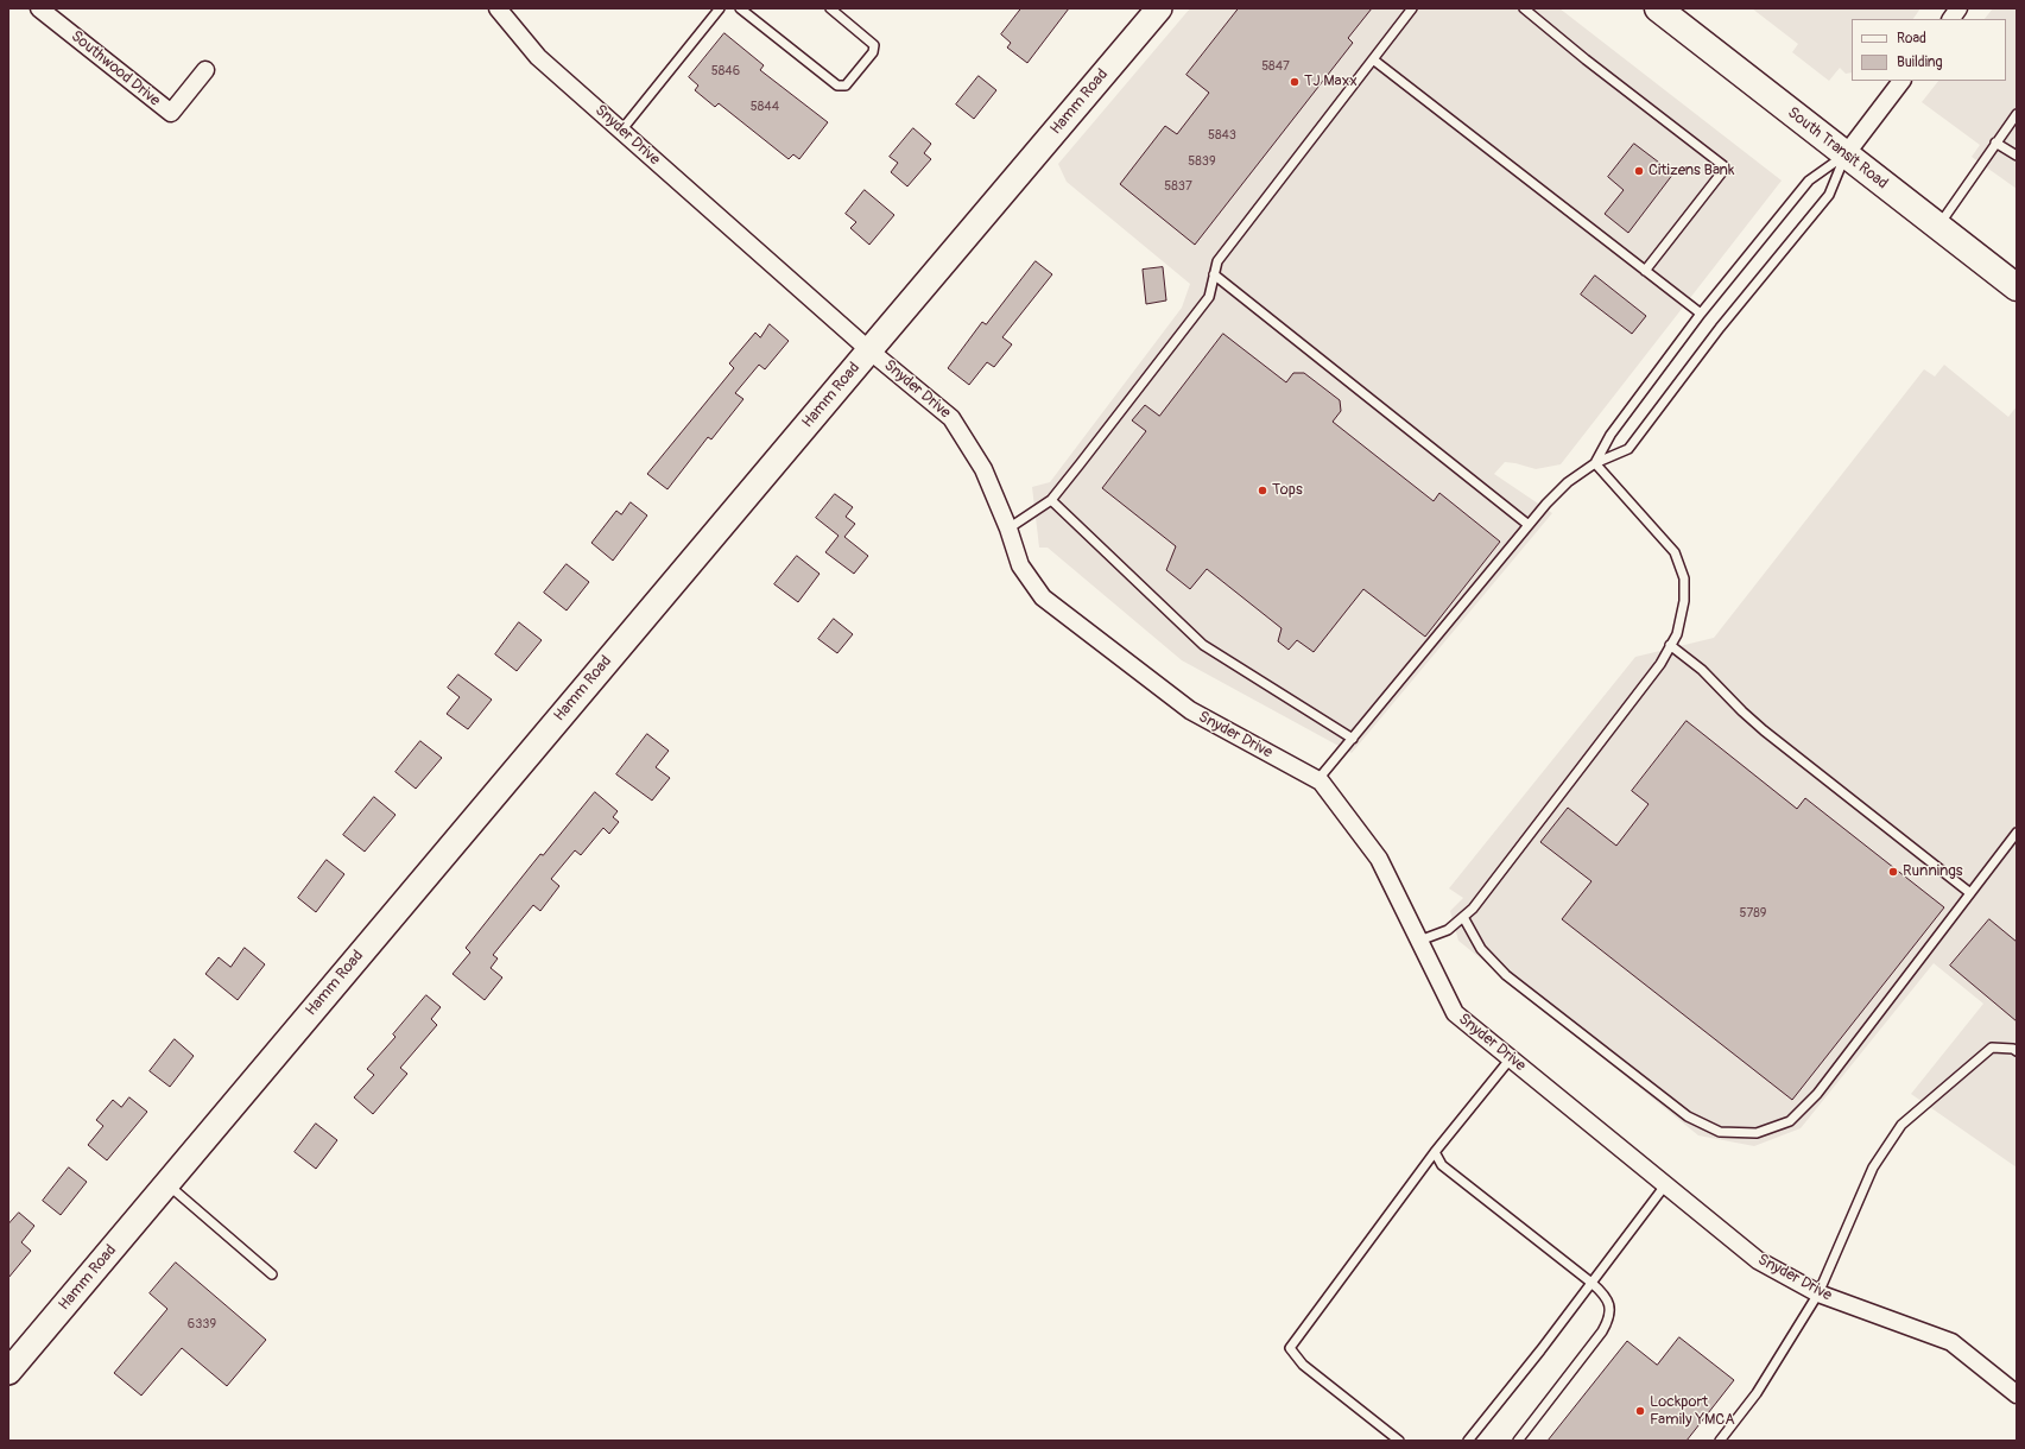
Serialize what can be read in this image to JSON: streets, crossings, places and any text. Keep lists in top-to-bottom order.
{
  "streets": {
    "highway": ["South Transit Road"],
    "street": ["Southwood Drive", "Hamm Road", "Snyder Drive"]
  },
  "crossings": [
    ["Hamm Road", "Snyder Drive"]
  ],
  "places": [
    "TJ Maxx",
    "Citizens Bank",
    "Tops",
    "Runnings",
    "Lockport Family YMCA"
  ],
  "house_numbers": [
    "5847",
    "5846",
    "5844",
    "5843",
    "5839",
    "5837",
    "5789",
    "6339"
  ],
  "legend": ["Road", "Building"]
}
